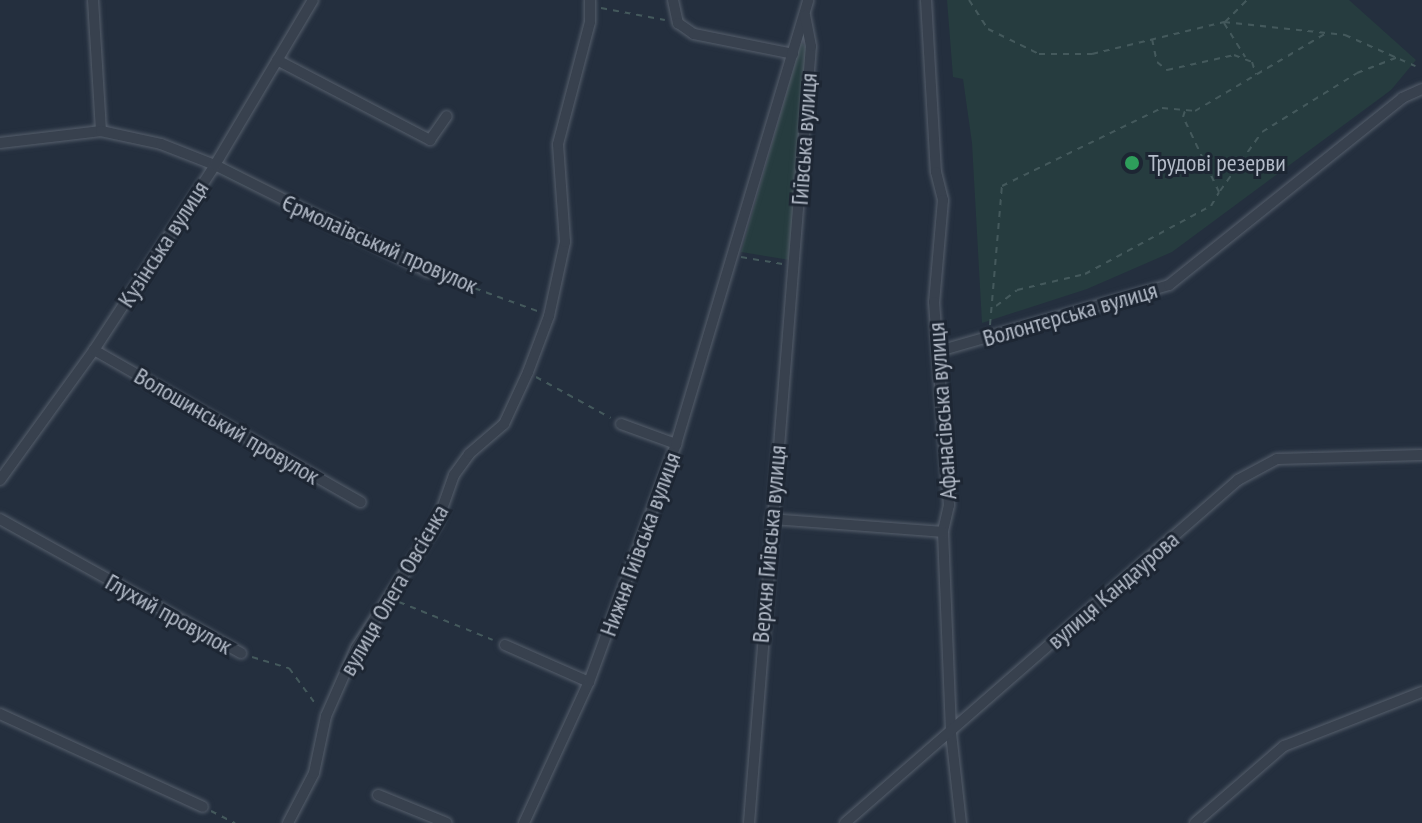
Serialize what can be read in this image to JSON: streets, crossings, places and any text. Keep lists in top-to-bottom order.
{
  "streets": {
    "street": [
      "Гиївська вулиця",
      "Кузінська вулиця",
      "Єрмолаївський провулок",
      "Волонтерська вулиця",
      "Афанасівська вулиця",
      "Волошинський провулок",
      "Нижня Гиївська вулиця",
      "Верхня Гиївська вулиця",
      "вулиця Олега Овсієнка",
      "вулиця Кандаурова",
      "Глухий провулок"
    ]
  },
  "crossings": [
    ["Гиївська вулиця", "Нижня Гиївська вулиця"],
    ["Гиївська вулиця", "Верхня Гиївська вулиця"],
    ["Кузінська вулиця", "Єрмолаївський провулок"],
    ["Кузінська вулиця", "Волошинський провулок"],
    ["Єрмолаївський провулок", "вулиця Олега Овсієнка"],
    ["Волонтерська вулиця", "Афанасівська вулиця"],
    ["Афанасівська вулиця", "вулиця Кандаурова"],
    ["вулиця Олега Овсієнка", "Глухий провулок"]
  ],
  "places": ["Трудові резерви"]
}
